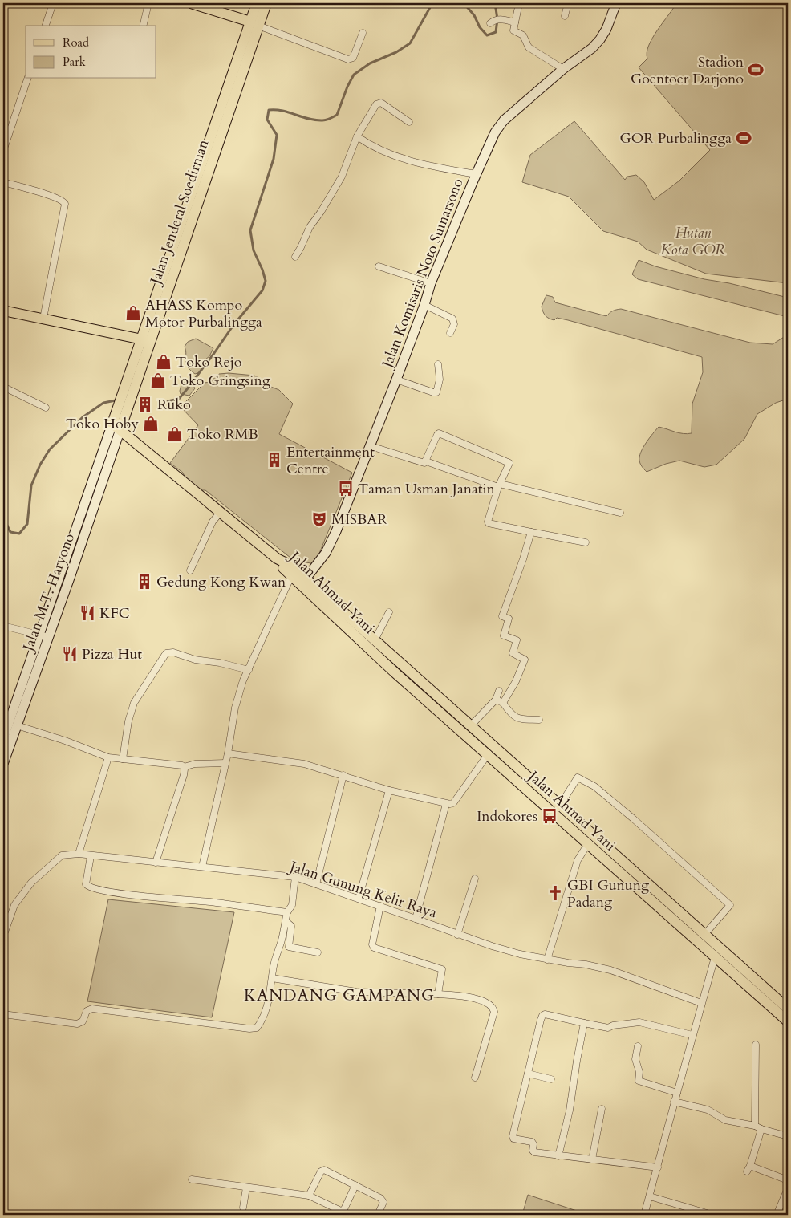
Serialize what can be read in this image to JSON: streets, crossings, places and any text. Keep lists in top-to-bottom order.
{
  "streets": {
    "main road": ["Jalan Jenderal Soedirman", "Jalan Ahmad Yani"],
    "street": ["Jalan Komisaris Noto Sumarsono", "Jalan M.T. Haryono", "Jalan Gunung Kelir Raya"]
  },
  "crossings": [
    ["Jalan Jenderal Soedirman", "Jalan M.T. Haryono"],
    ["Jalan Jenderal Soedirman", "Jalan Ahmad Yani"],
    ["Jalan Komisaris Noto Sumarsono", "Jalan Ahmad Yani"],
    ["Jalan M.T. Haryono", "Jalan Ahmad Yani"]
  ],
  "districts": ["KANDANG GAMPANG"],
  "parks": ["Hutan Kota GOR"],
  "places": {
    "sports": ["Stadion Goentoer Darjono", "GOR Purbalingga"],
    "shop": [
      "AHASS Kompo Motor Purbalingga",
      "Toko Rejo",
      "Toko Gringsing",
      "Toko Hoby",
      "Toko RMB"
    ],
    "building": ["Ruko", "Entertainment Centre", "Gedung Kong Kwan"],
    "bus stop": ["Taman Usman Janatin", "Indokores"],
    "theatre": ["MISBAR"],
    "restaurant": ["KFC", "Pizza Hut"],
    "church": ["GBI Gunung Padang"]
  },
  "legend": ["Road", "Park"]
}
